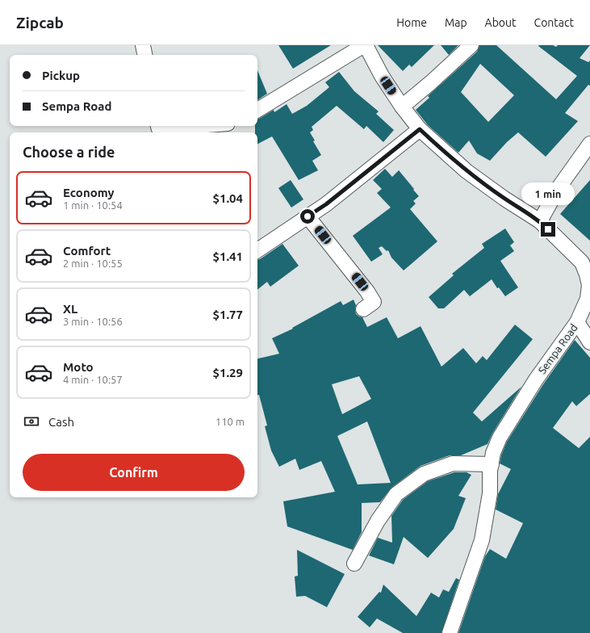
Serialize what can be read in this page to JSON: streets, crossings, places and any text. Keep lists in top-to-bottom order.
{
  "streets": {
    "street": ["Sempa Road"]
  },
  "page": {
    "header": "Zipcab",
    "nav": [
      "Home",
      "Map",
      "About",
      "Contact"
    ],
    "banner": ["Pickup", "Sempa Road"],
    "heading": "Choose a ride",
    "list": [
      {
        "name": "Economy",
        "note": "1 min · 10:54",
        "value": "$1.04"
      },
      {
        "name": "Comfort",
        "note": "2 min · 10:55",
        "value": "$1.41"
      },
      {
        "name": "XL",
        "note": "3 min · 10:56",
        "value": "$1.77"
      },
      {
        "name": "Moto",
        "note": "4 min · 10:57",
        "value": "$1.29"
      }
    ],
    "bubble": "1 min",
    "pay": ["Cash", "110 m"],
    "buttons": "Confirm"
  }
}
